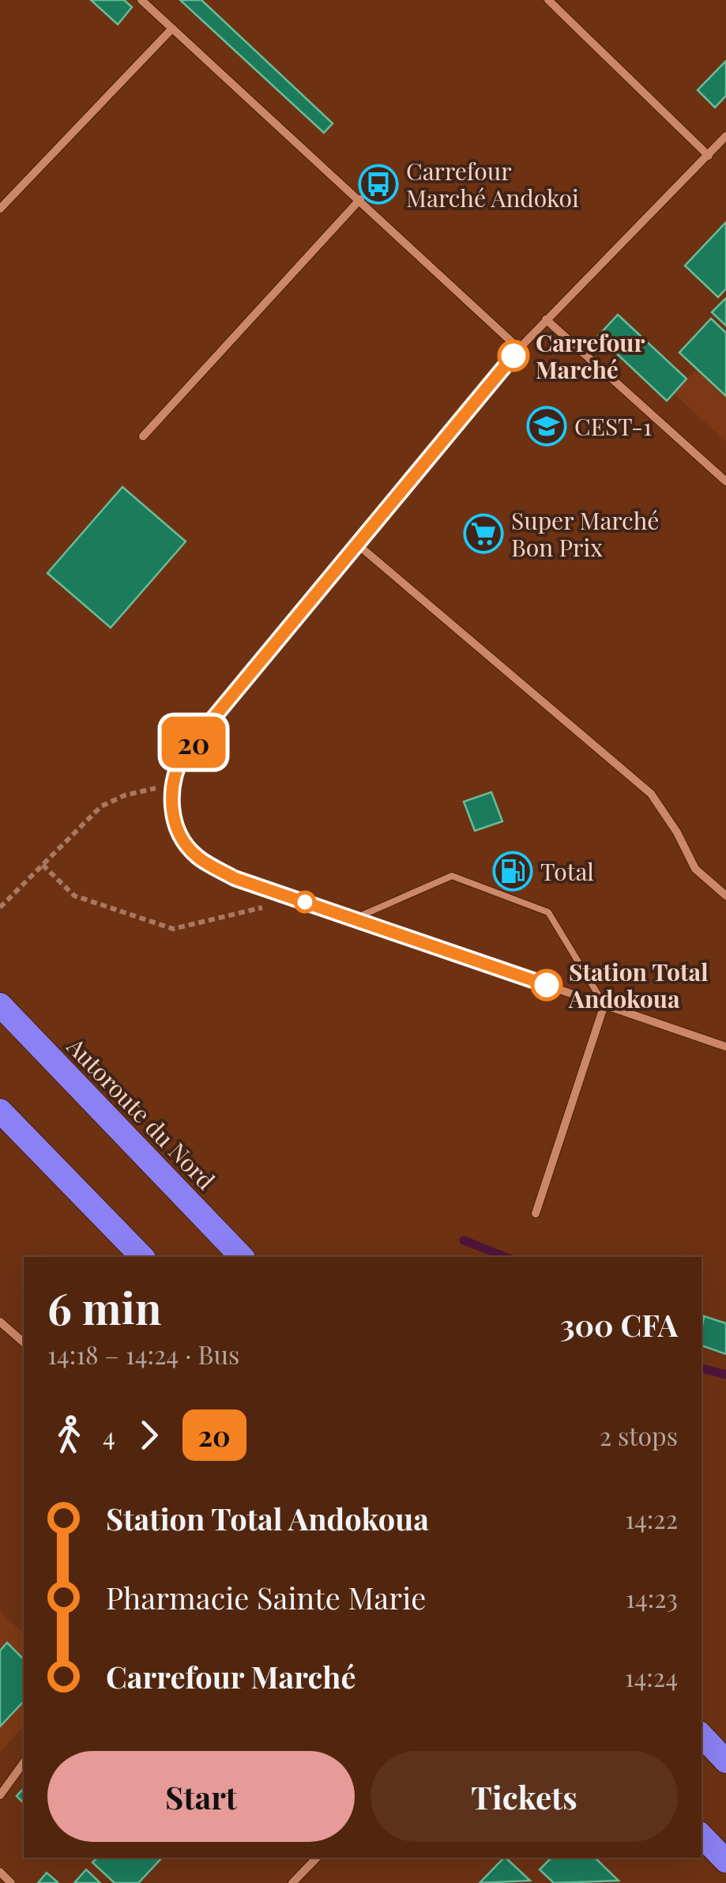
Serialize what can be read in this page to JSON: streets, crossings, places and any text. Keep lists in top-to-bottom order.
{
  "streets": {
    "highway": ["Autoroute du Nord"]
  },
  "places": {
    "bus stop": ["Carrefour Marché Andokoi"],
    "other": ["Carrefour Marché", "Station Total Andokoua"],
    "school or university": ["CEST-1"],
    "supermarket": ["Super Marché Bon Prix"],
    "fuel station": ["Total"]
  },
  "lines": ["bus line 20"],
  "page": {
    "on_map": "20",
    "heading": ["6 min", "14:18 – 14:24 · Bus", "300 CFA"],
    "legs": ["4", "20", "2 stops"],
    "list": [
      {
        "name": "Station Total Andokoua",
        "value": "14:22"
      },
      {
        "name": "Pharmacie Sainte Marie",
        "value": "14:23"
      },
      {
        "name": "Carrefour Marché",
        "value": "14:24"
      }
    ],
    "buttons": ["Start", "Tickets"]
  }
}
